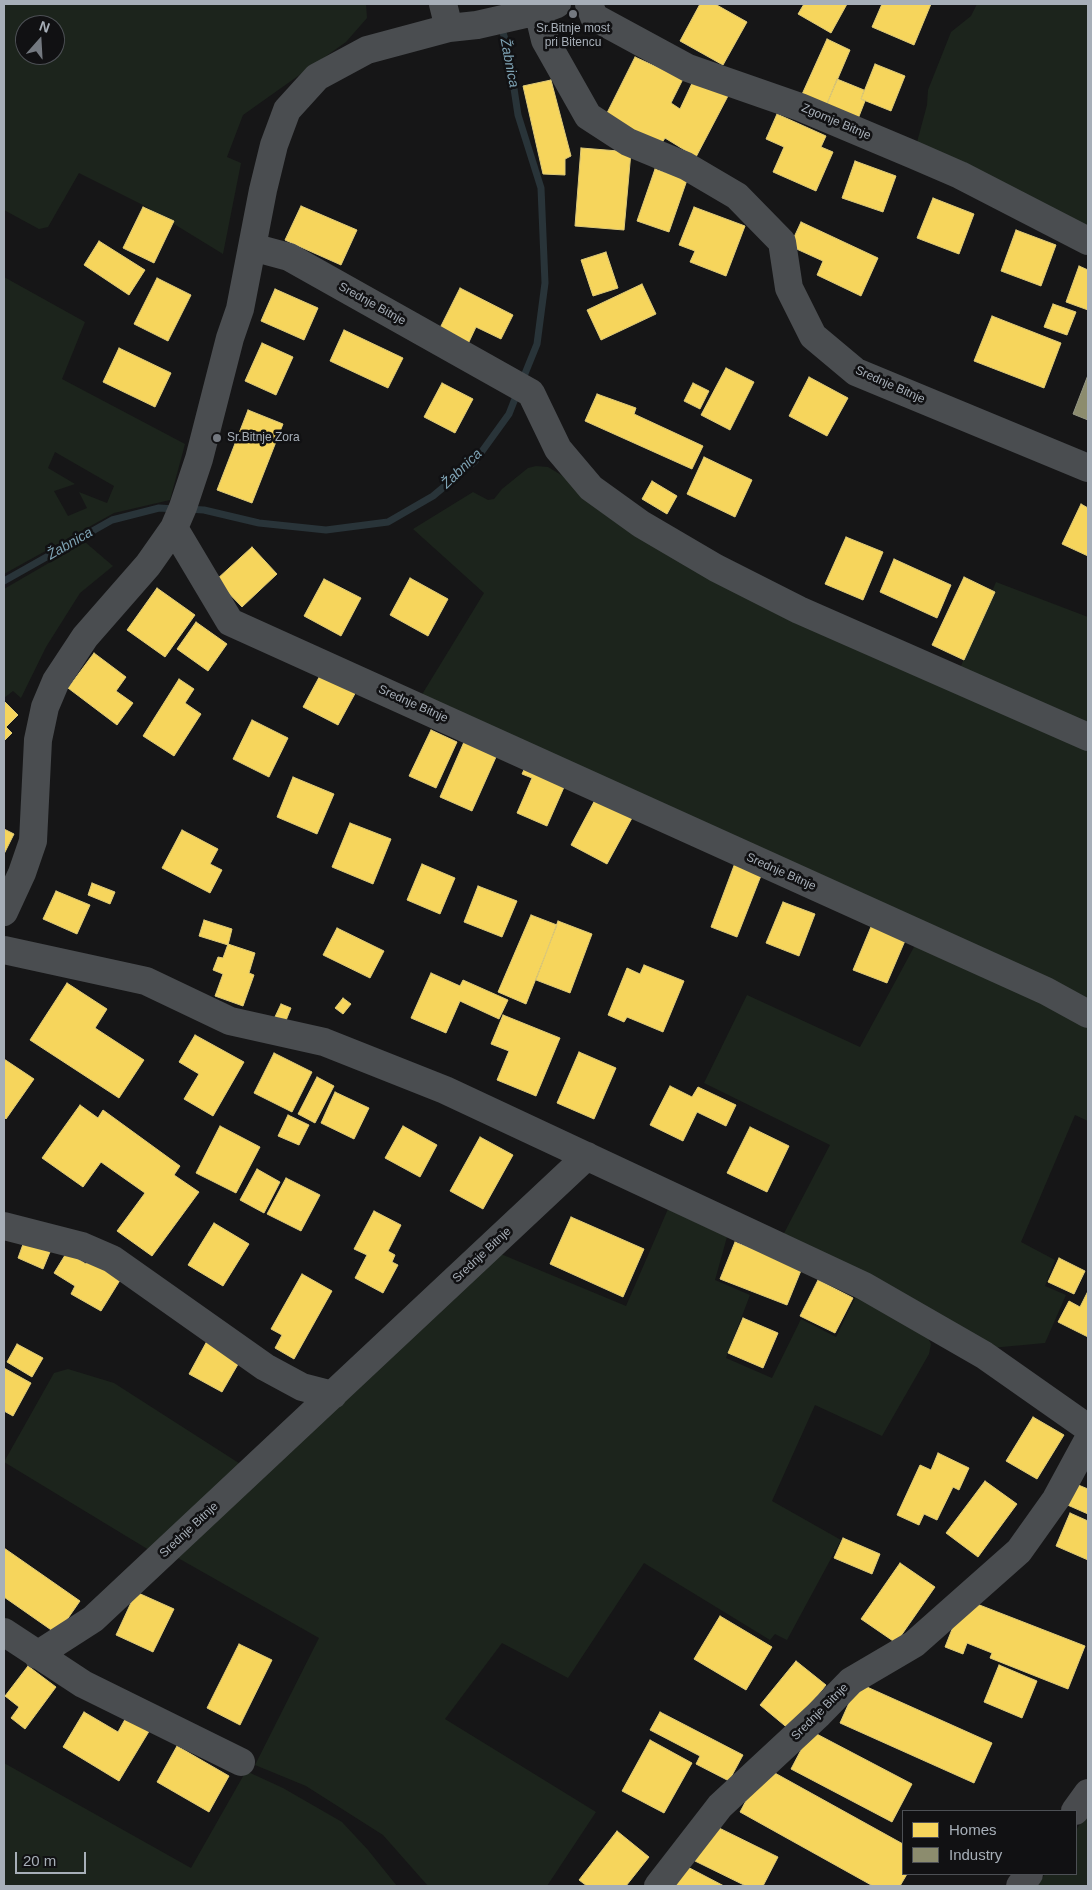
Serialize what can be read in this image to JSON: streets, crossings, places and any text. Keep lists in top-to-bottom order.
{
  "streets": {
    "street": ["Zgornje Bitnje", "Srednje Bitnje"]
  },
  "water": ["Žabnica"],
  "places": ["Sr.Bitnje most pri Bitencu", "Sr.Bitnje Zora"],
  "legend": ["Homes", "Industry"],
  "scale_bar": "20 m",
  "north": "top"
}
